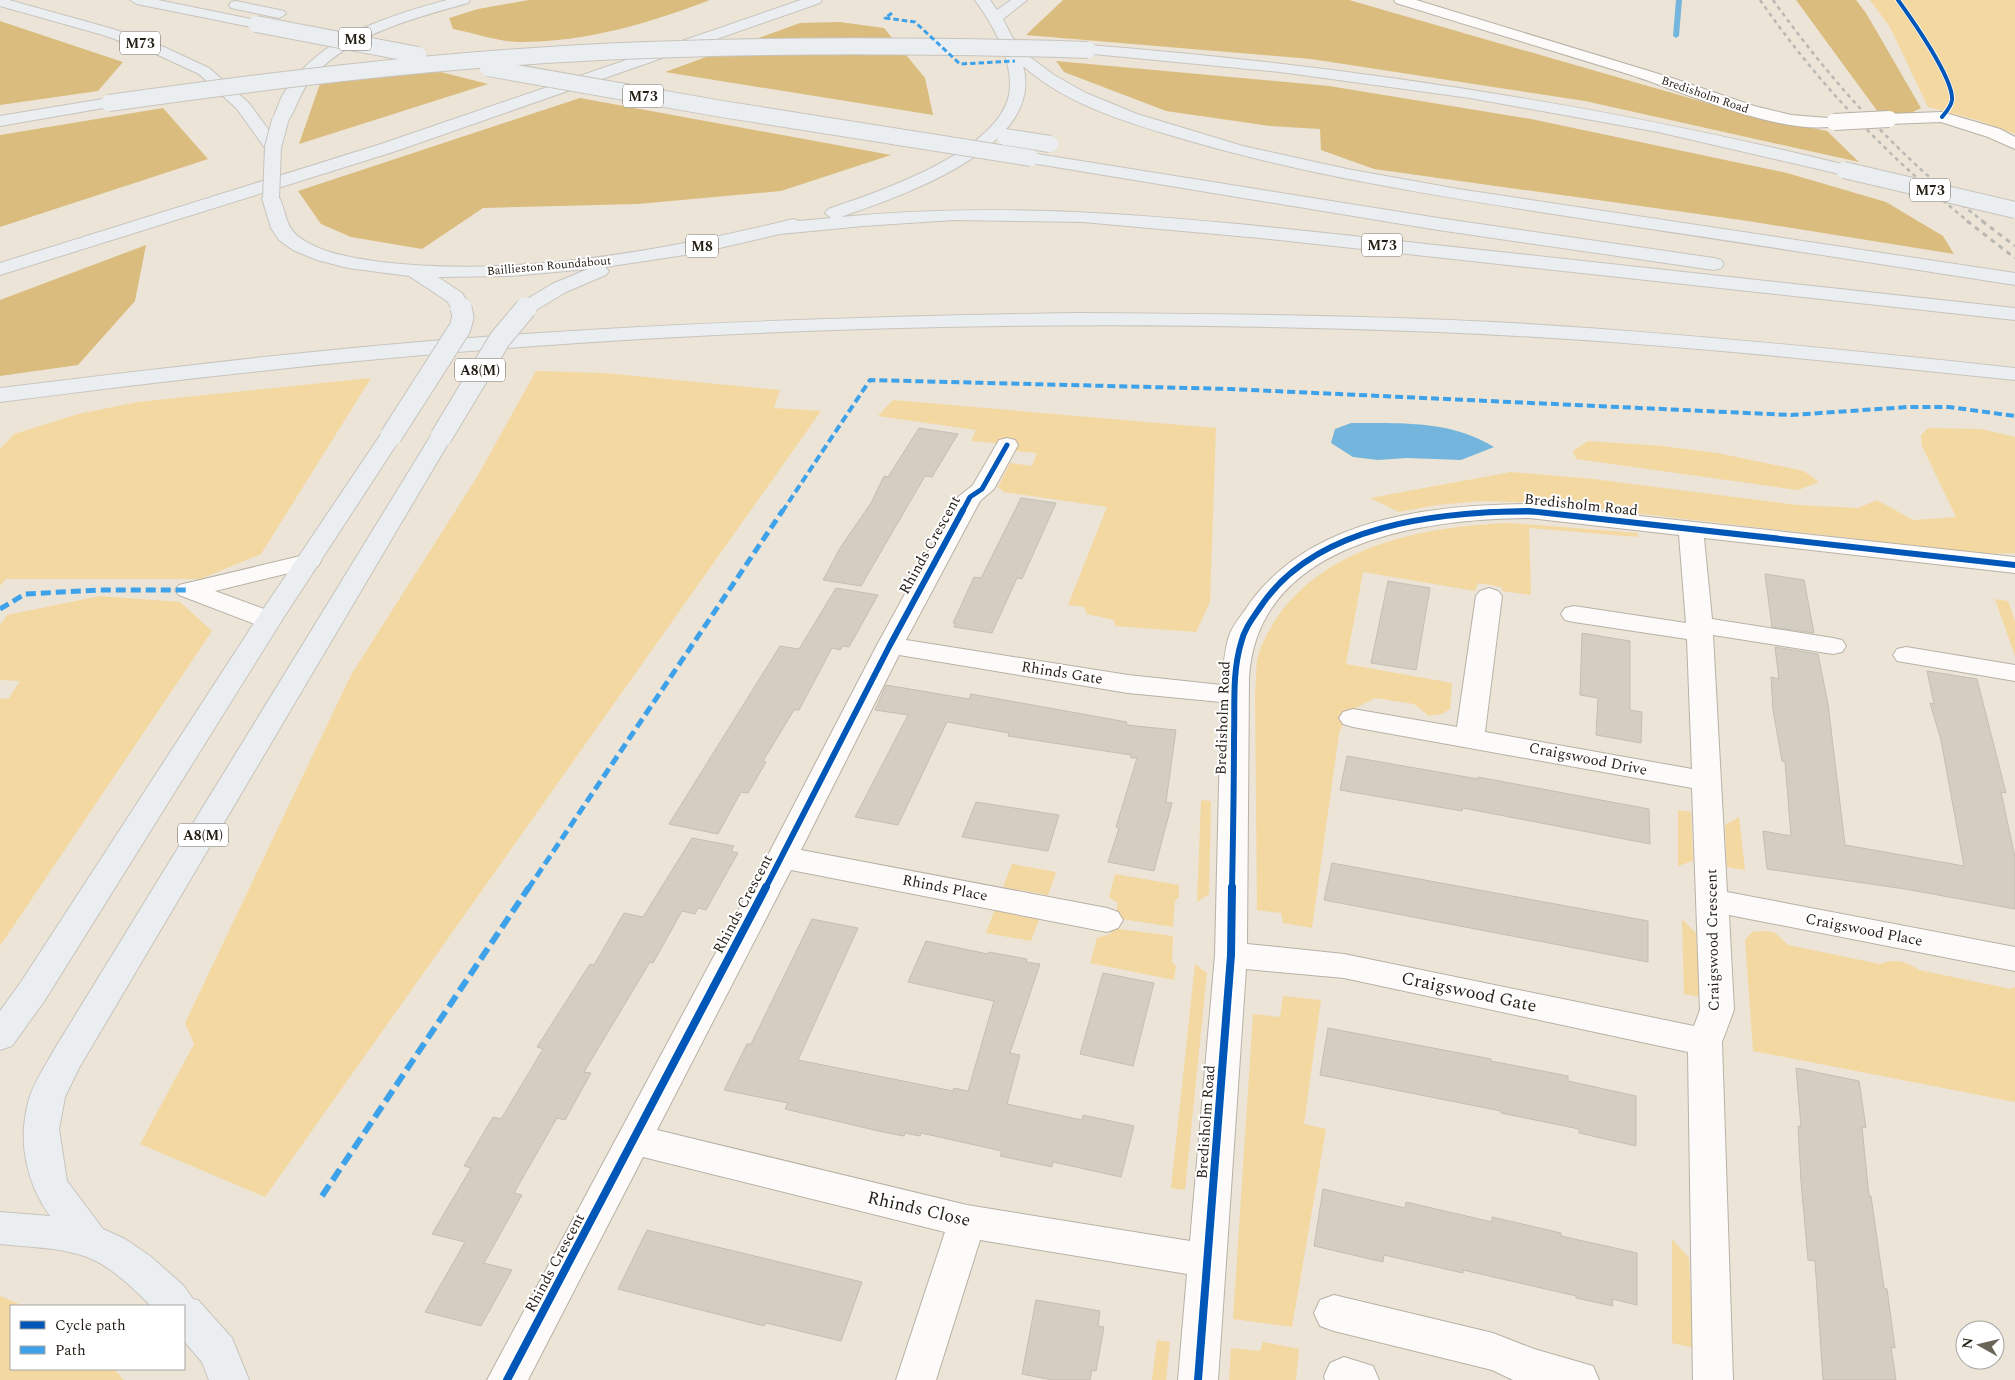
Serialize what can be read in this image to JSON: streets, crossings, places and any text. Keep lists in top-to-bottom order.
{
  "streets": {
    "highway": [
      "M8",
      "M73",
      "Baillieston Roundabout",
      "A8(M)"
    ],
    "street": [
      "Bredisholm Road",
      "Rhinds Crescent",
      "Rhinds Gate",
      "Craigswood Drive",
      "Rhinds Place",
      "Craigswood Place",
      "Craigswood Crescent",
      "Craigswood Gate",
      "Rhinds Close"
    ]
  },
  "crossings": [
    ["M73", "Baillieston Roundabout"],
    ["Bredisholm Road", "Rhinds Gate"],
    ["Bredisholm Road", "Craigswood Crescent"],
    ["Bredisholm Road", "Craigswood Gate"],
    ["Bredisholm Road", "Rhinds Close"],
    ["Baillieston Roundabout", "A8(M)"],
    ["Rhinds Crescent", "Rhinds Gate"],
    ["Rhinds Crescent", "Rhinds Place"],
    ["Rhinds Crescent", "Rhinds Close"],
    ["Craigswood Drive", "Craigswood Crescent"],
    ["Craigswood Place", "Craigswood Crescent"],
    ["Craigswood Crescent", "Craigswood Gate"]
  ],
  "legend": ["Cycle path", "Path"],
  "north": "left"
}
